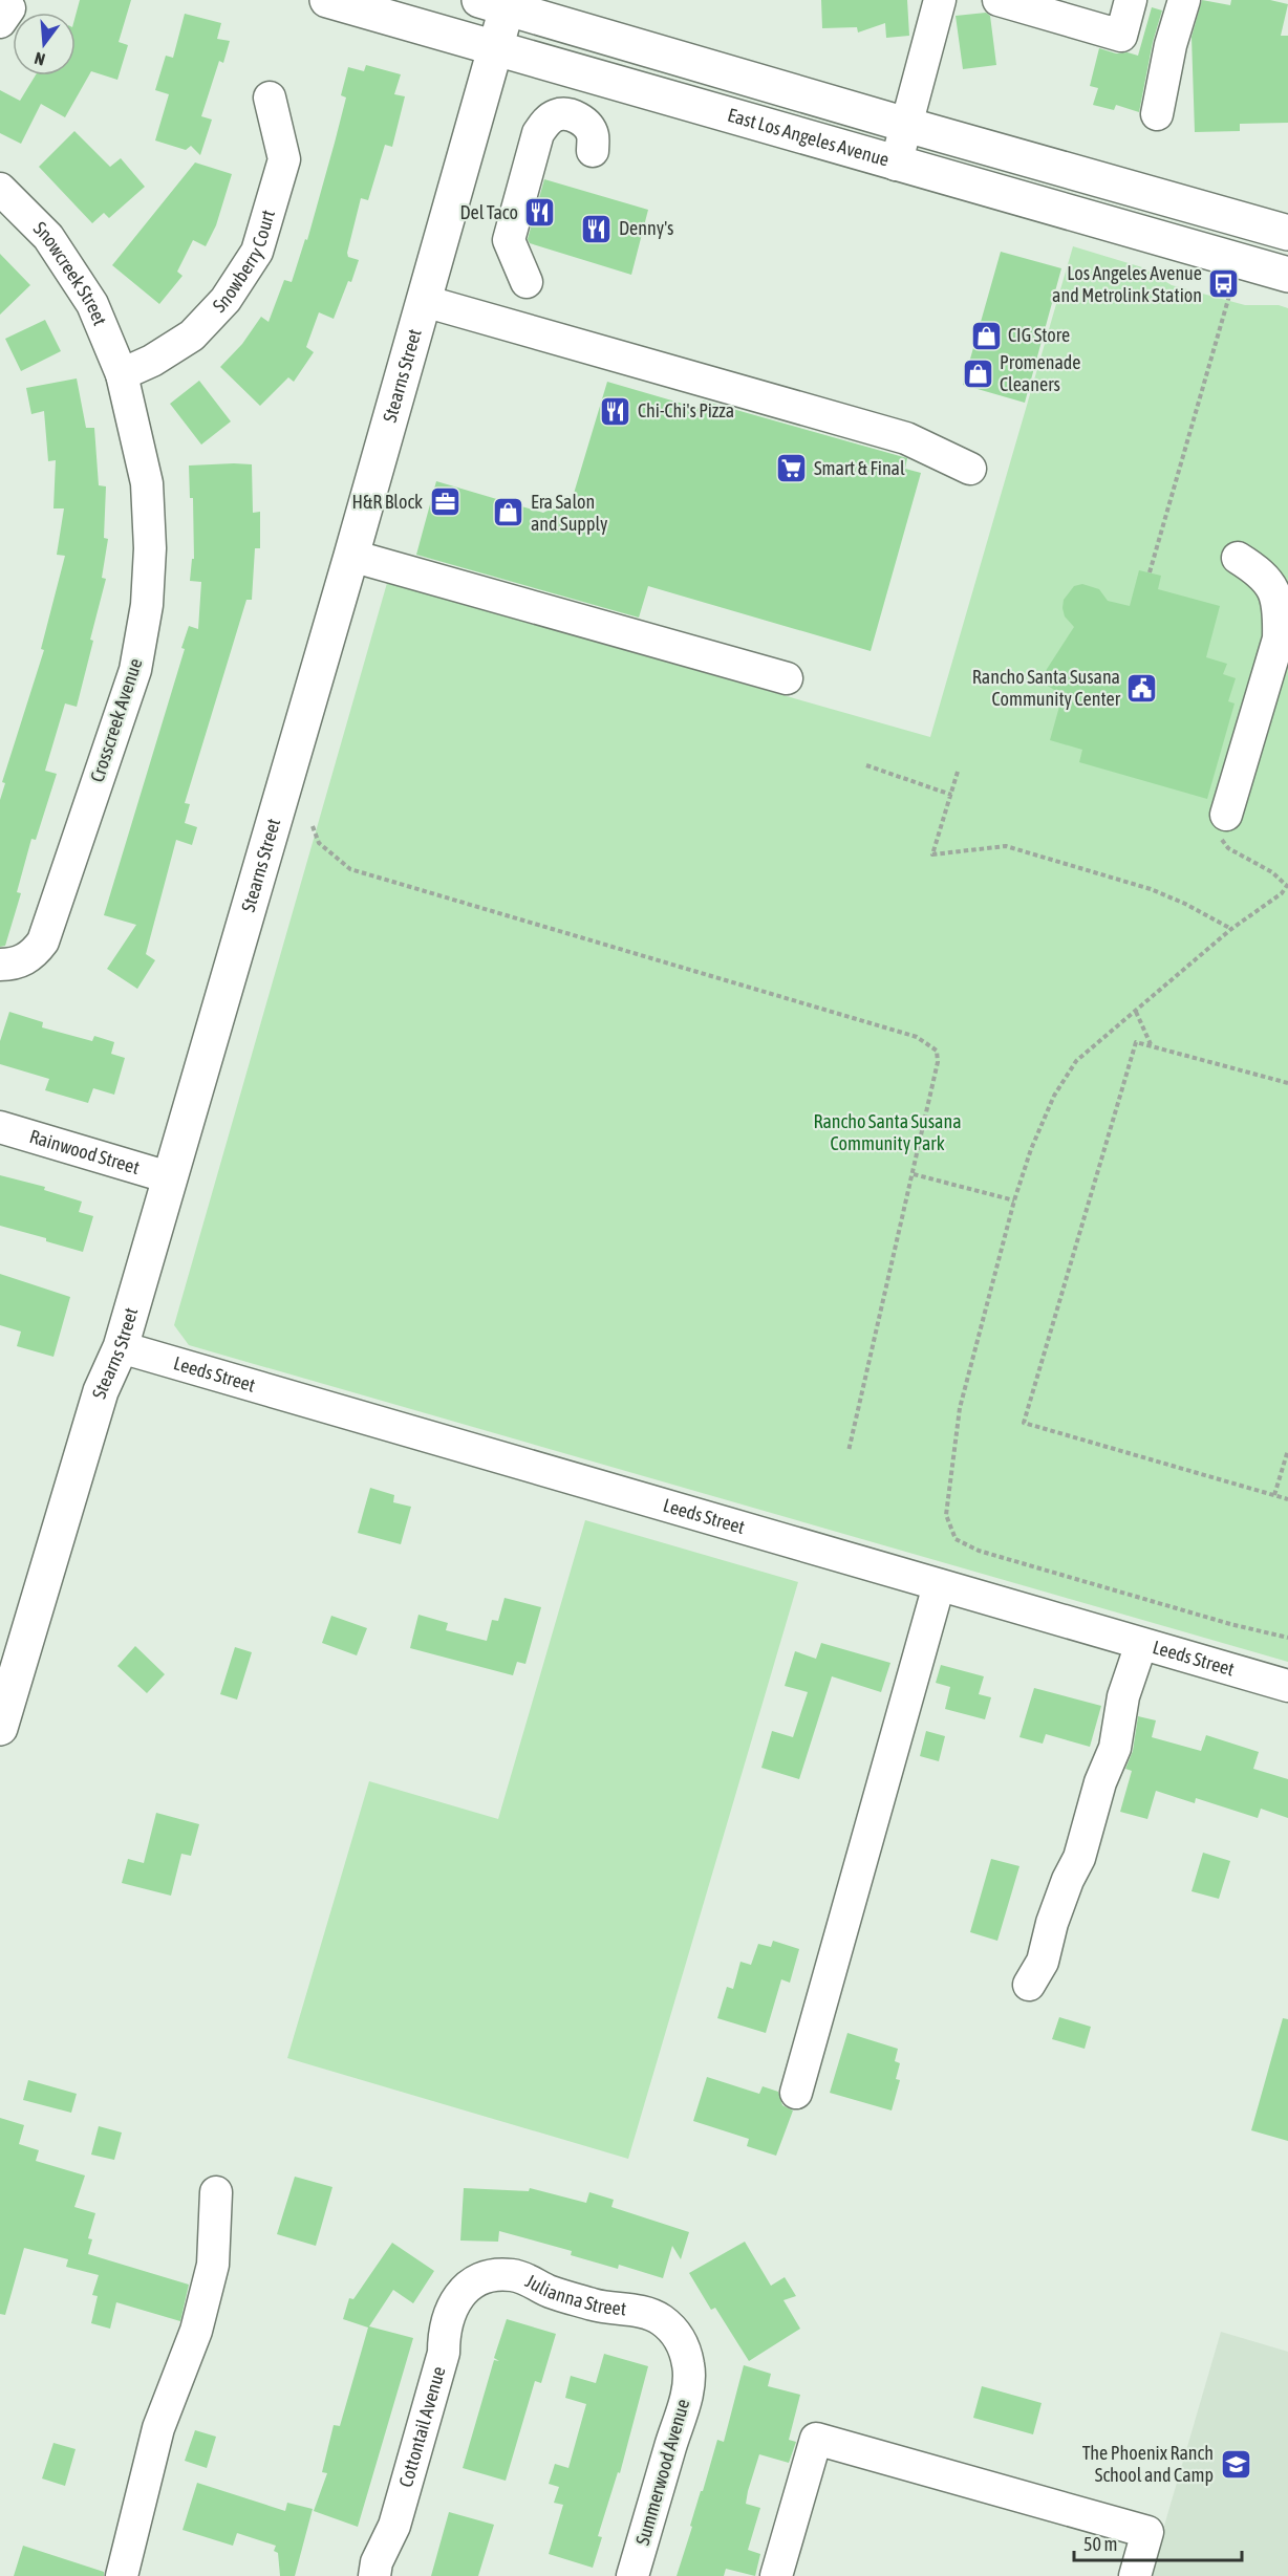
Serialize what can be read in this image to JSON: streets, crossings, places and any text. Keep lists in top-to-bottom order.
{
  "streets": {
    "main road": ["East Los Angeles Avenue", "Stearns Street"],
    "street": [
      "Snowberry Court",
      "Snowcreek Street",
      "Crosscreek Avenue",
      "Rainwood Street",
      "Leeds Street",
      "Julianna Street",
      "Cottontail Avenue",
      "Summerwood Avenue"
    ]
  },
  "crossings": [
    ["East Los Angeles Avenue", "Stearns Street"],
    ["Snowberry Court", "Snowcreek Street"],
    ["Snowberry Court", "Crosscreek Avenue"],
    ["Snowcreek Street", "Crosscreek Avenue"],
    ["Stearns Street", "Rainwood Street"],
    ["Stearns Street", "Leeds Street"],
    ["Julianna Street", "Cottontail Avenue"],
    ["Julianna Street", "Summerwood Avenue"]
  ],
  "parks": ["Rancho Santa Susana Community Park"],
  "places": {
    "restaurant": ["Del Taco", "Denny's", "Chi-Chi's Pizza"],
    "bus stop": ["Los Angeles Avenue and Metrolink Station"],
    "shop": ["CIG Store", "Promenade Cleaners", "Era Salon and Supply"],
    "supermarket": ["Smart & Final"],
    "office": ["H&R Block"],
    "public building": ["Rancho Santa Susana Community Center"],
    "school or university": ["The Phoenix Ranch School and Camp"]
  },
  "scale_bar": "50 m",
  "north": "bottom"
}
